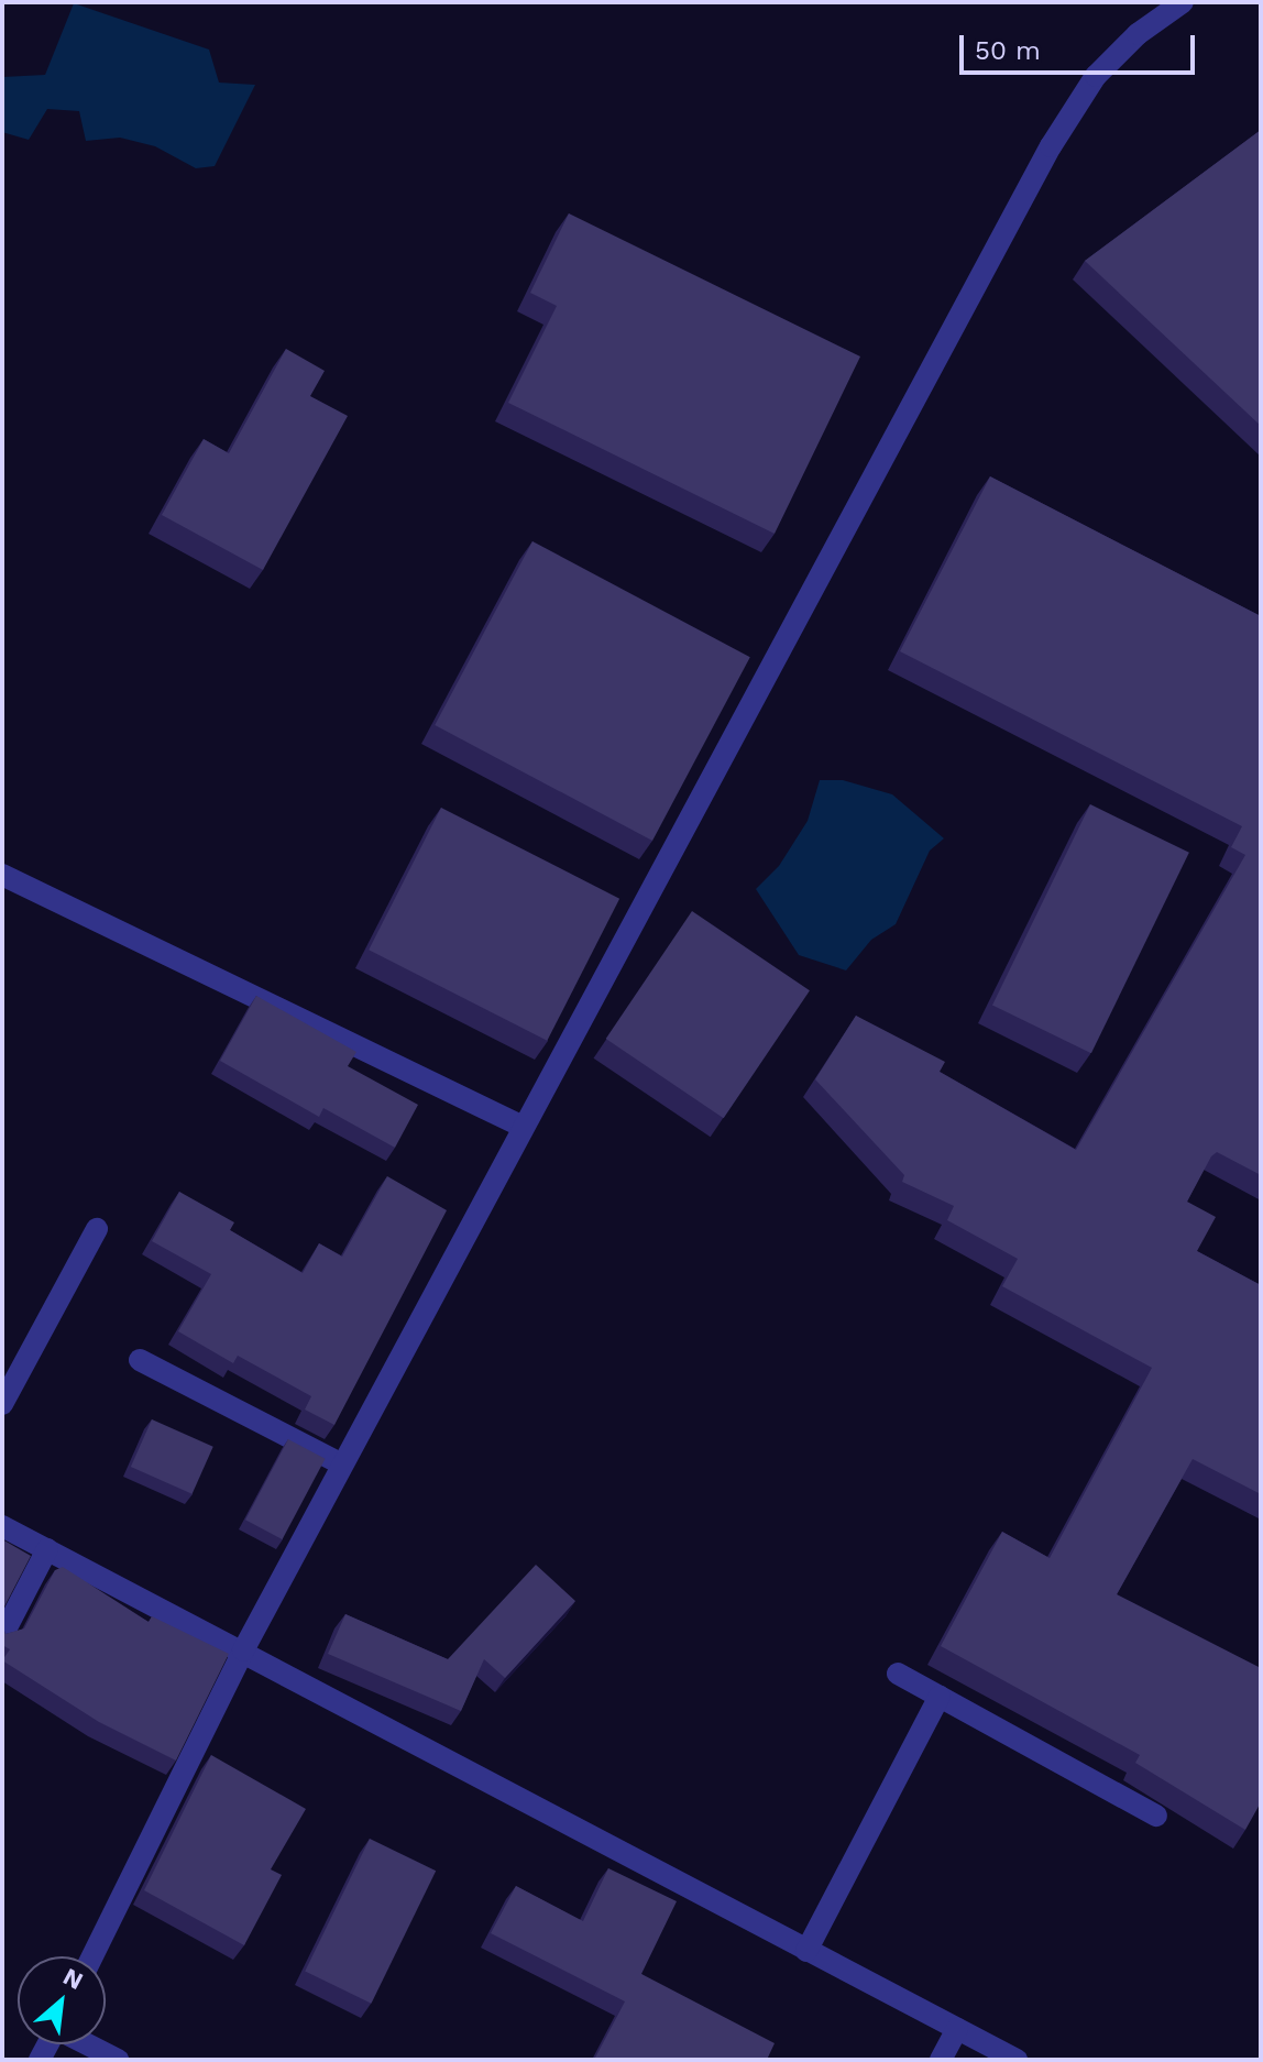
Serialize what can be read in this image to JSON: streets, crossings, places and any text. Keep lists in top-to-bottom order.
{
  "scale_bar": "50 m",
  "north": "top right"
}
